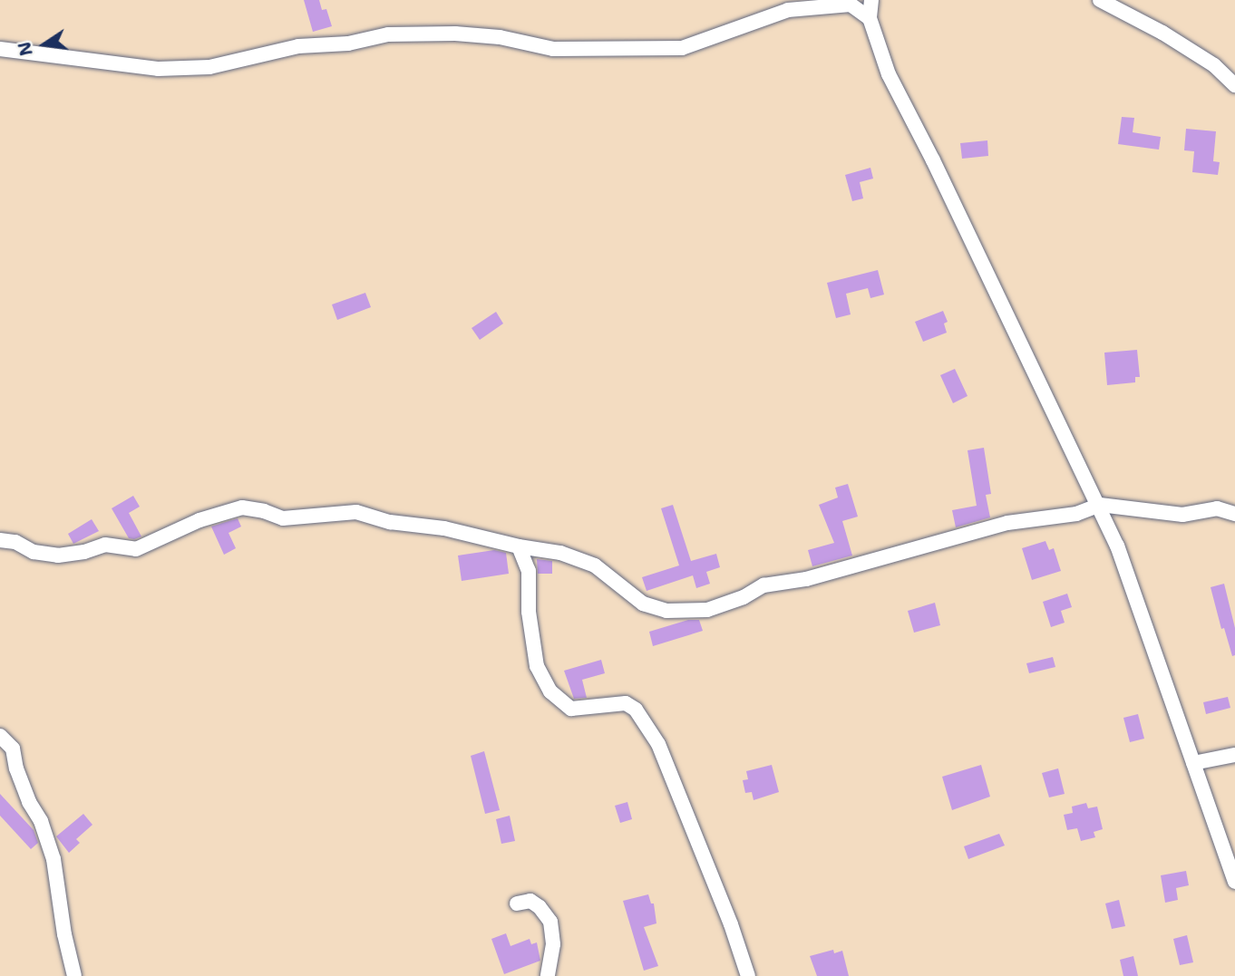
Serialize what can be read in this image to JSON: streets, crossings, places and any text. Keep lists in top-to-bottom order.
{
  "north": "left"
}
